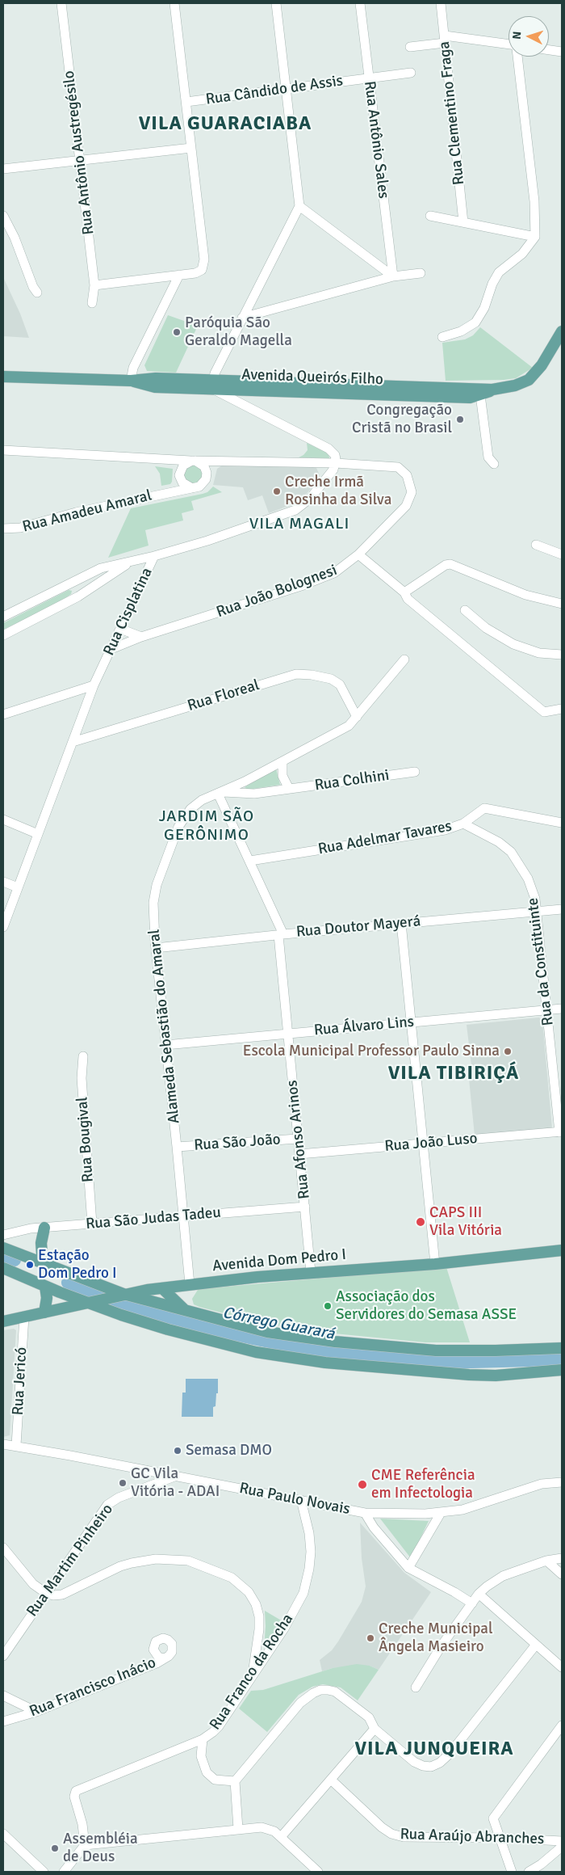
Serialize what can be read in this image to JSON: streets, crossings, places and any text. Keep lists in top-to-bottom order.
{
  "streets": {
    "main road": ["Avenida Queirós Filho", "Avenida Dom Pedro I"],
    "street": [
      "Rua Cândido de Assis",
      "Rua Clementino Fraga",
      "Rua Antônio Sales",
      "Rua Antônio Austregésilo",
      "Rua Amadeu Amaral",
      "Rua João Bolognesi",
      "Rua Cisplatina",
      "Rua Floreal",
      "Rua Colhini",
      "Rua Adelmar Tavares",
      "Rua Doutor Mayerá",
      "Rua da Constituinte",
      "Alameda Sebastião do Amaral",
      "Rua Álvaro Lins",
      "Rua Bougival",
      "Rua Afonso Arinos",
      "Rua São João",
      "Rua João Luso",
      "Rua São Judas Tadeu",
      "Rua Jericó",
      "Rua Paulo Novais",
      "Rua Martim Pinheiro",
      "Rua Franco da Rocha",
      "Rua Francisco Inácio",
      "Rua Araújo Abranches"
    ]
  },
  "crossings": [
    ["Rua Cândido de Assis", "Rua Antônio Sales"],
    ["Rua Amadeu Amaral", "Rua João Bolognesi"],
    ["Rua João Bolognesi", "Rua Cisplatina"],
    ["Rua Cisplatina", "Rua Floreal"],
    ["Rua Floreal", "Alameda Sebastião do Amaral"],
    ["Rua Colhini", "Alameda Sebastião do Amaral"],
    ["Rua Colhini", "Rua Afonso Arinos"],
    ["Rua Adelmar Tavares", "Rua da Constituinte"],
    ["Rua Adelmar Tavares", "Rua Afonso Arinos"],
    ["Rua Doutor Mayerá", "Rua da Constituinte"],
    ["Rua Doutor Mayerá", "Alameda Sebastião do Amaral"],
    ["Rua Doutor Mayerá", "Rua Afonso Arinos"],
    ["Rua da Constituinte", "Rua Álvaro Lins"],
    ["Rua da Constituinte", "Rua João Luso"],
    ["Alameda Sebastião do Amaral", "Rua Álvaro Lins"],
    ["Alameda Sebastião do Amaral", "Rua Afonso Arinos"],
    ["Alameda Sebastião do Amaral", "Rua São João"],
    ["Alameda Sebastião do Amaral", "Rua São Judas Tadeu"],
    ["Alameda Sebastião do Amaral", "Avenida Dom Pedro I"],
    ["Rua Álvaro Lins", "Rua Afonso Arinos"],
    ["Rua Bougival", "Rua São Judas Tadeu"],
    ["Rua Afonso Arinos", "Rua São João"],
    ["Rua Afonso Arinos", "Rua João Luso"],
    ["Rua Afonso Arinos", "Rua São Judas Tadeu"],
    ["Rua Afonso Arinos", "Avenida Dom Pedro I"],
    ["Avenida Dom Pedro I", "Rua Jericó"],
    ["Rua Jericó", "Rua Paulo Novais"],
    ["Rua Paulo Novais", "Rua Martim Pinheiro"],
    ["Rua Paulo Novais", "Rua Franco da Rocha"]
  ],
  "districts": [
    "VILA GUARACIABA",
    "VILA MAGALI",
    "JARDIM SÃO GERÔNIMO",
    "VILA TIBIRIÇÁ",
    "VILA JUNQUEIRA"
  ],
  "water": ["Córrego Guarará"],
  "places": [
    "Paróquia São Geraldo Magella",
    "Congregação Cristã no Brasil",
    "Creche Irmã Rosinha da Silva",
    "Escola Municipal Professor Paulo Sinna",
    "CAPS III Vila Vitória",
    "Estação Dom Pedro I",
    "Associação dos Servidores do Semasa ASSE",
    "Semasa DMO",
    "GC Vila Vitória - ADAI",
    "CME Referência em Infectologia",
    "Creche Municipal Ângela Masieiro",
    "Assembléia de Deus"
  ],
  "north": "left"
}
